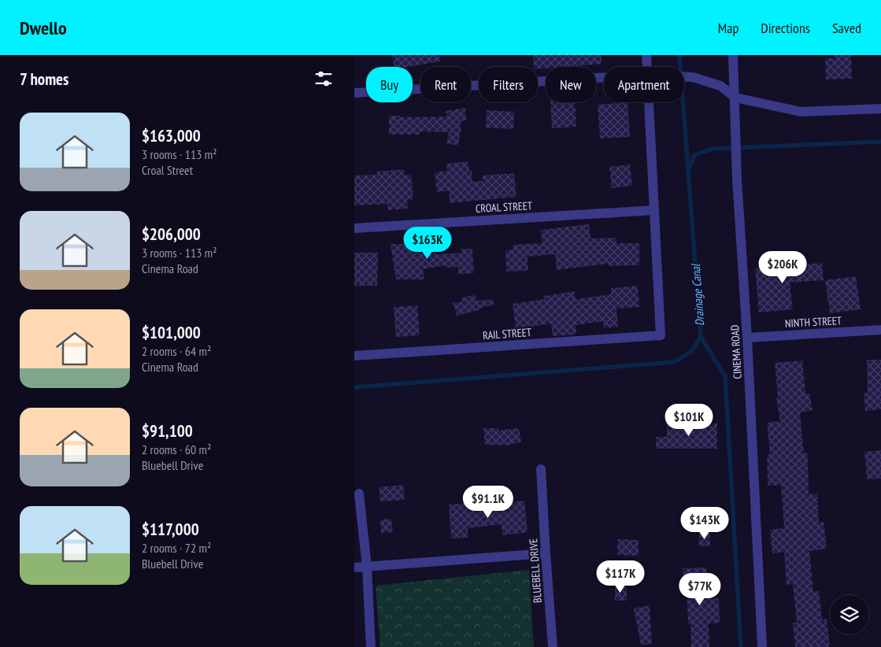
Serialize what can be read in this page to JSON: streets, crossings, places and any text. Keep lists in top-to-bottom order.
{
  "streets": {
    "street": [
      "CROAL STREET",
      "NINTH STREET",
      "RAIL STREET",
      "CINEMA ROAD",
      "BLUEBELL DRIVE"
    ]
  },
  "crossings": [
    ["CROAL STREET", "RAIL STREET"],
    ["NINTH STREET", "CINEMA ROAD"]
  ],
  "water": ["Drainage Canal"],
  "page": {
    "header": "Dwello",
    "nav": ["Map", "Directions", "Saved"],
    "heading": "7 homes",
    "chip": [
      "Buy",
      "Rent",
      "Filters",
      "New",
      "Apartment"
    ],
    "list": [
      {
        "name": "$163,000",
        "note": "3 rooms · 113 m² · Croal Street"
      },
      {
        "name": "$206,000",
        "note": "3 rooms · 113 m² · Cinema Road"
      },
      {
        "name": "$101,000",
        "note": "2 rooms · 64 m² · Cinema Road"
      },
      {
        "name": "$91,100",
        "note": "2 rooms · 60 m² · Bluebell Drive"
      },
      {
        "name": "$117,000",
        "note": "2 rooms · 72 m² · Bluebell Drive"
      }
    ],
    "price": [
      "$163K",
      "$206K",
      "$101K",
      "$91.1K",
      "$143K",
      "$117K",
      "$77K"
    ]
  }
}
